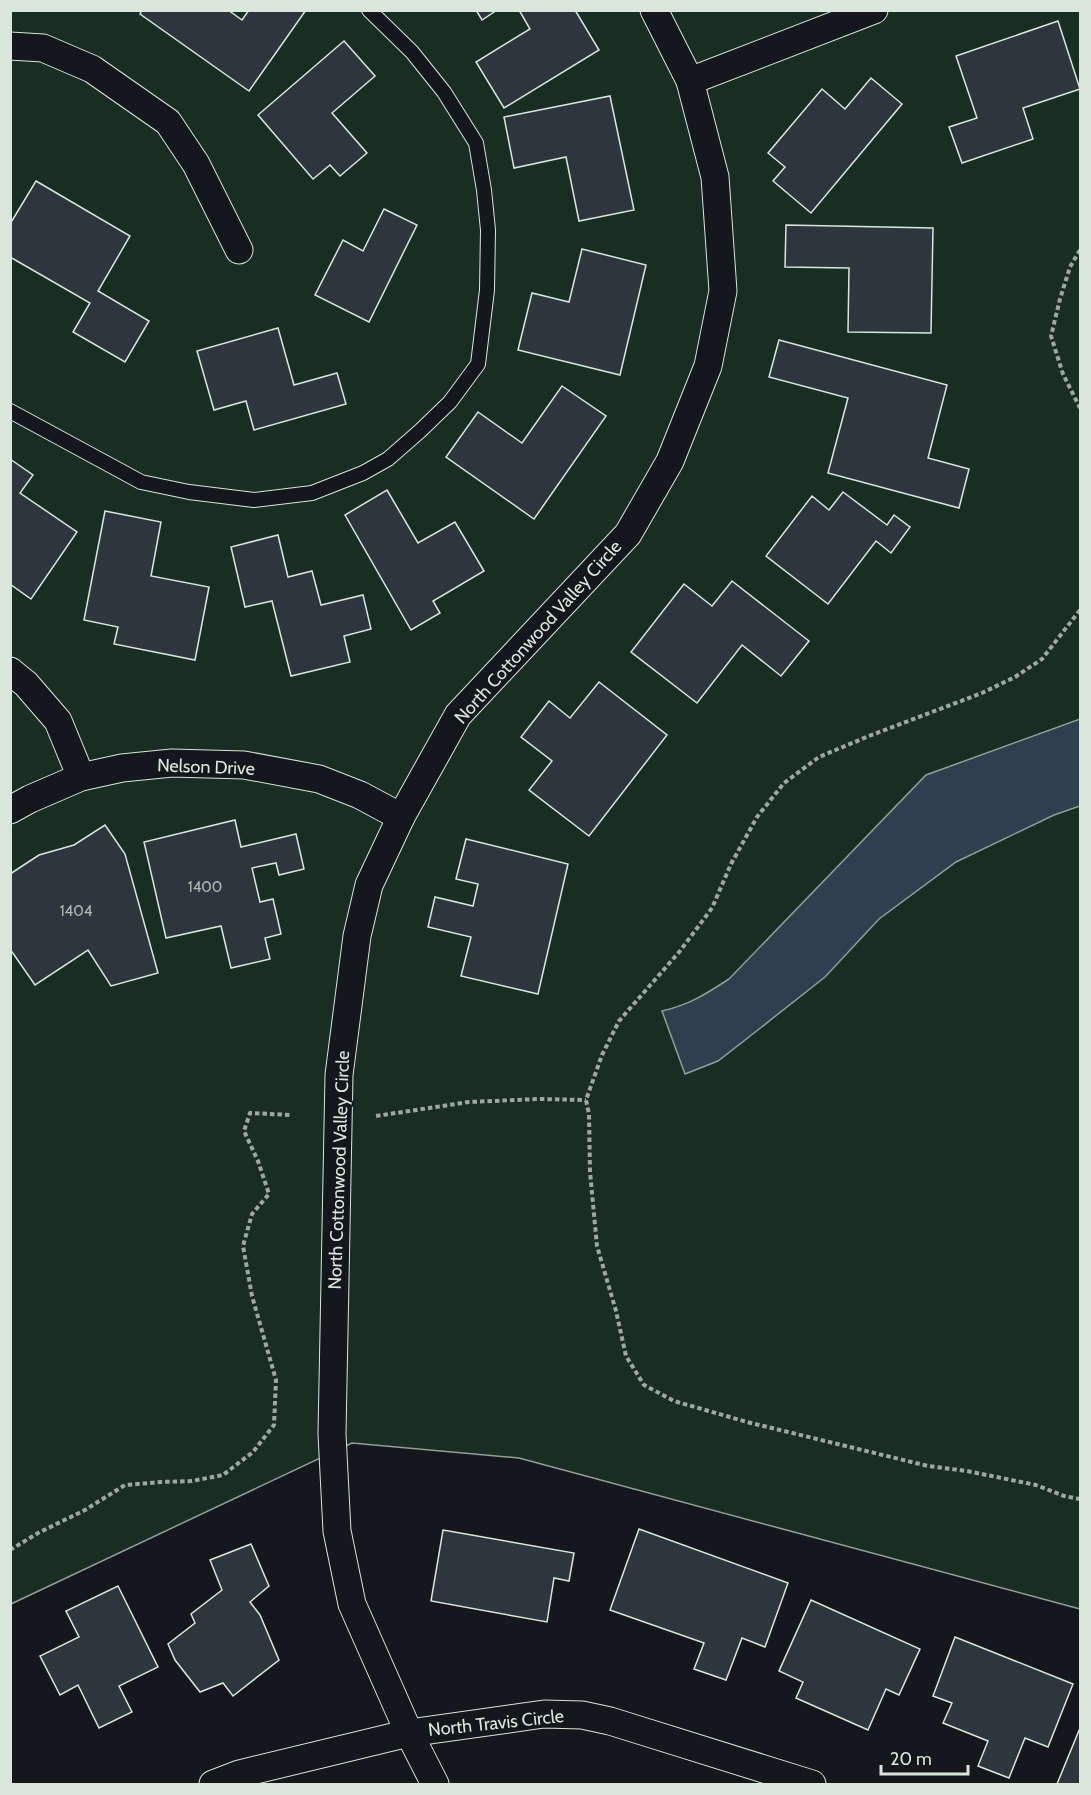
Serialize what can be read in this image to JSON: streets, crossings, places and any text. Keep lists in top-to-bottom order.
{
  "streets": {
    "street": ["North Cottonwood Valley Circle", "Nelson Drive", "North Travis Circle"]
  },
  "crossings": [
    ["North Cottonwood Valley Circle", "Nelson Drive"],
    ["North Cottonwood Valley Circle", "North Travis Circle"]
  ],
  "house_numbers": ["1400", "1404"],
  "scale_bar": "20 m"
}
